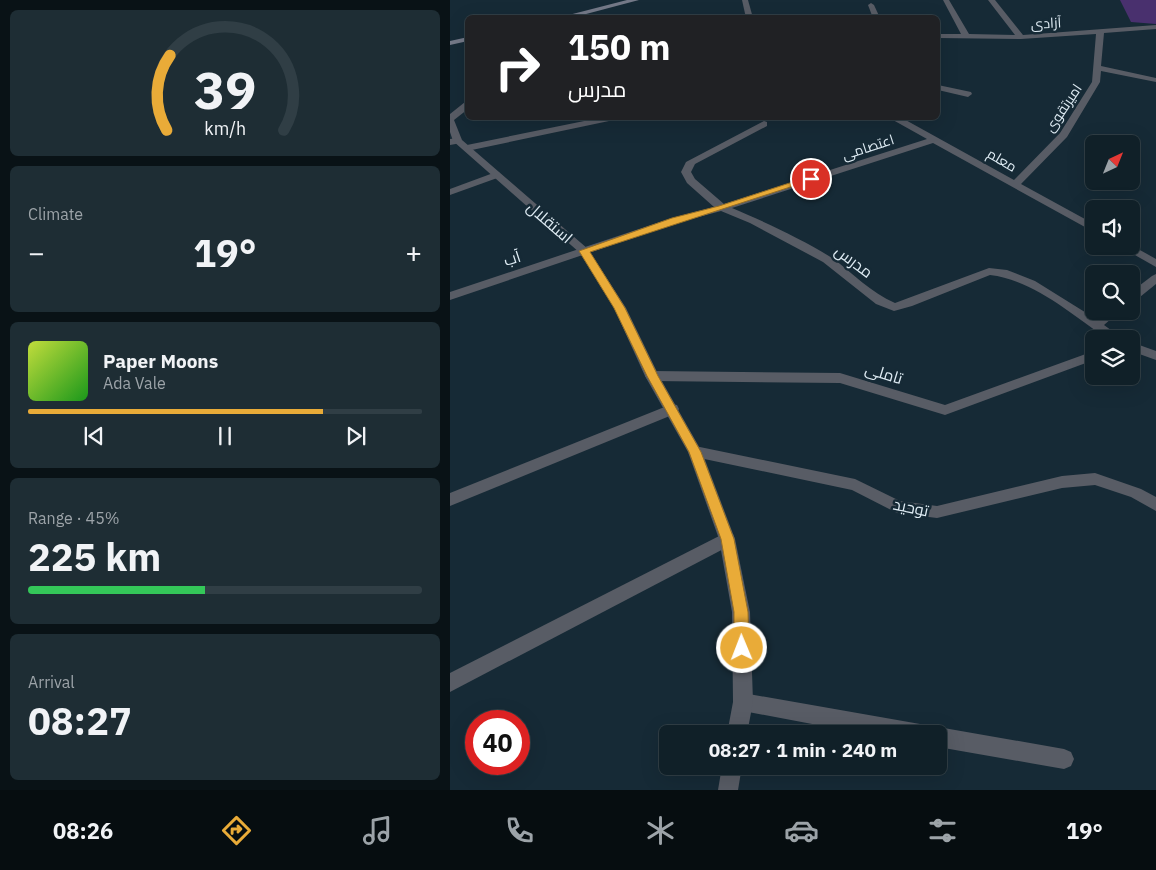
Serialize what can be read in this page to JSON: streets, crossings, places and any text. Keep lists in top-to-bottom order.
{
  "streets": {
    "street": [
      "آزادی",
      "امیرتقوی",
      "اعتصامی",
      "معلم",
      "استقلال",
      "آب",
      "مدرس",
      "تاملی",
      "توحید"
    ]
  },
  "crossings": [
    ["آزادی", "امیرتقوی"],
    ["امیرتقوی", "معلم"],
    ["اعتصامی", "معلم"],
    ["اعتصامی", "مدرس"],
    ["استقلال", "آب"],
    ["استقلال", "تاملی"],
    ["استقلال", "توحید"]
  ],
  "north": "top right",
  "page": {
    "turn": ["150 m", "مدرس"],
    "tile": [
      "Climate",
      ["Range · 45%", "225 km"],
      ["Arrival", "08:27"]
    ],
    "heat": ["−", "19°", "+"],
    "song": ["Paper Moons", "Ada Vale"],
    "limit": "40",
    "trip": "08:27 · 1 min · 240 m",
    "tabs": ["08:26", "19°"],
    "gauge": ["39", "km/h"]
  }
}
